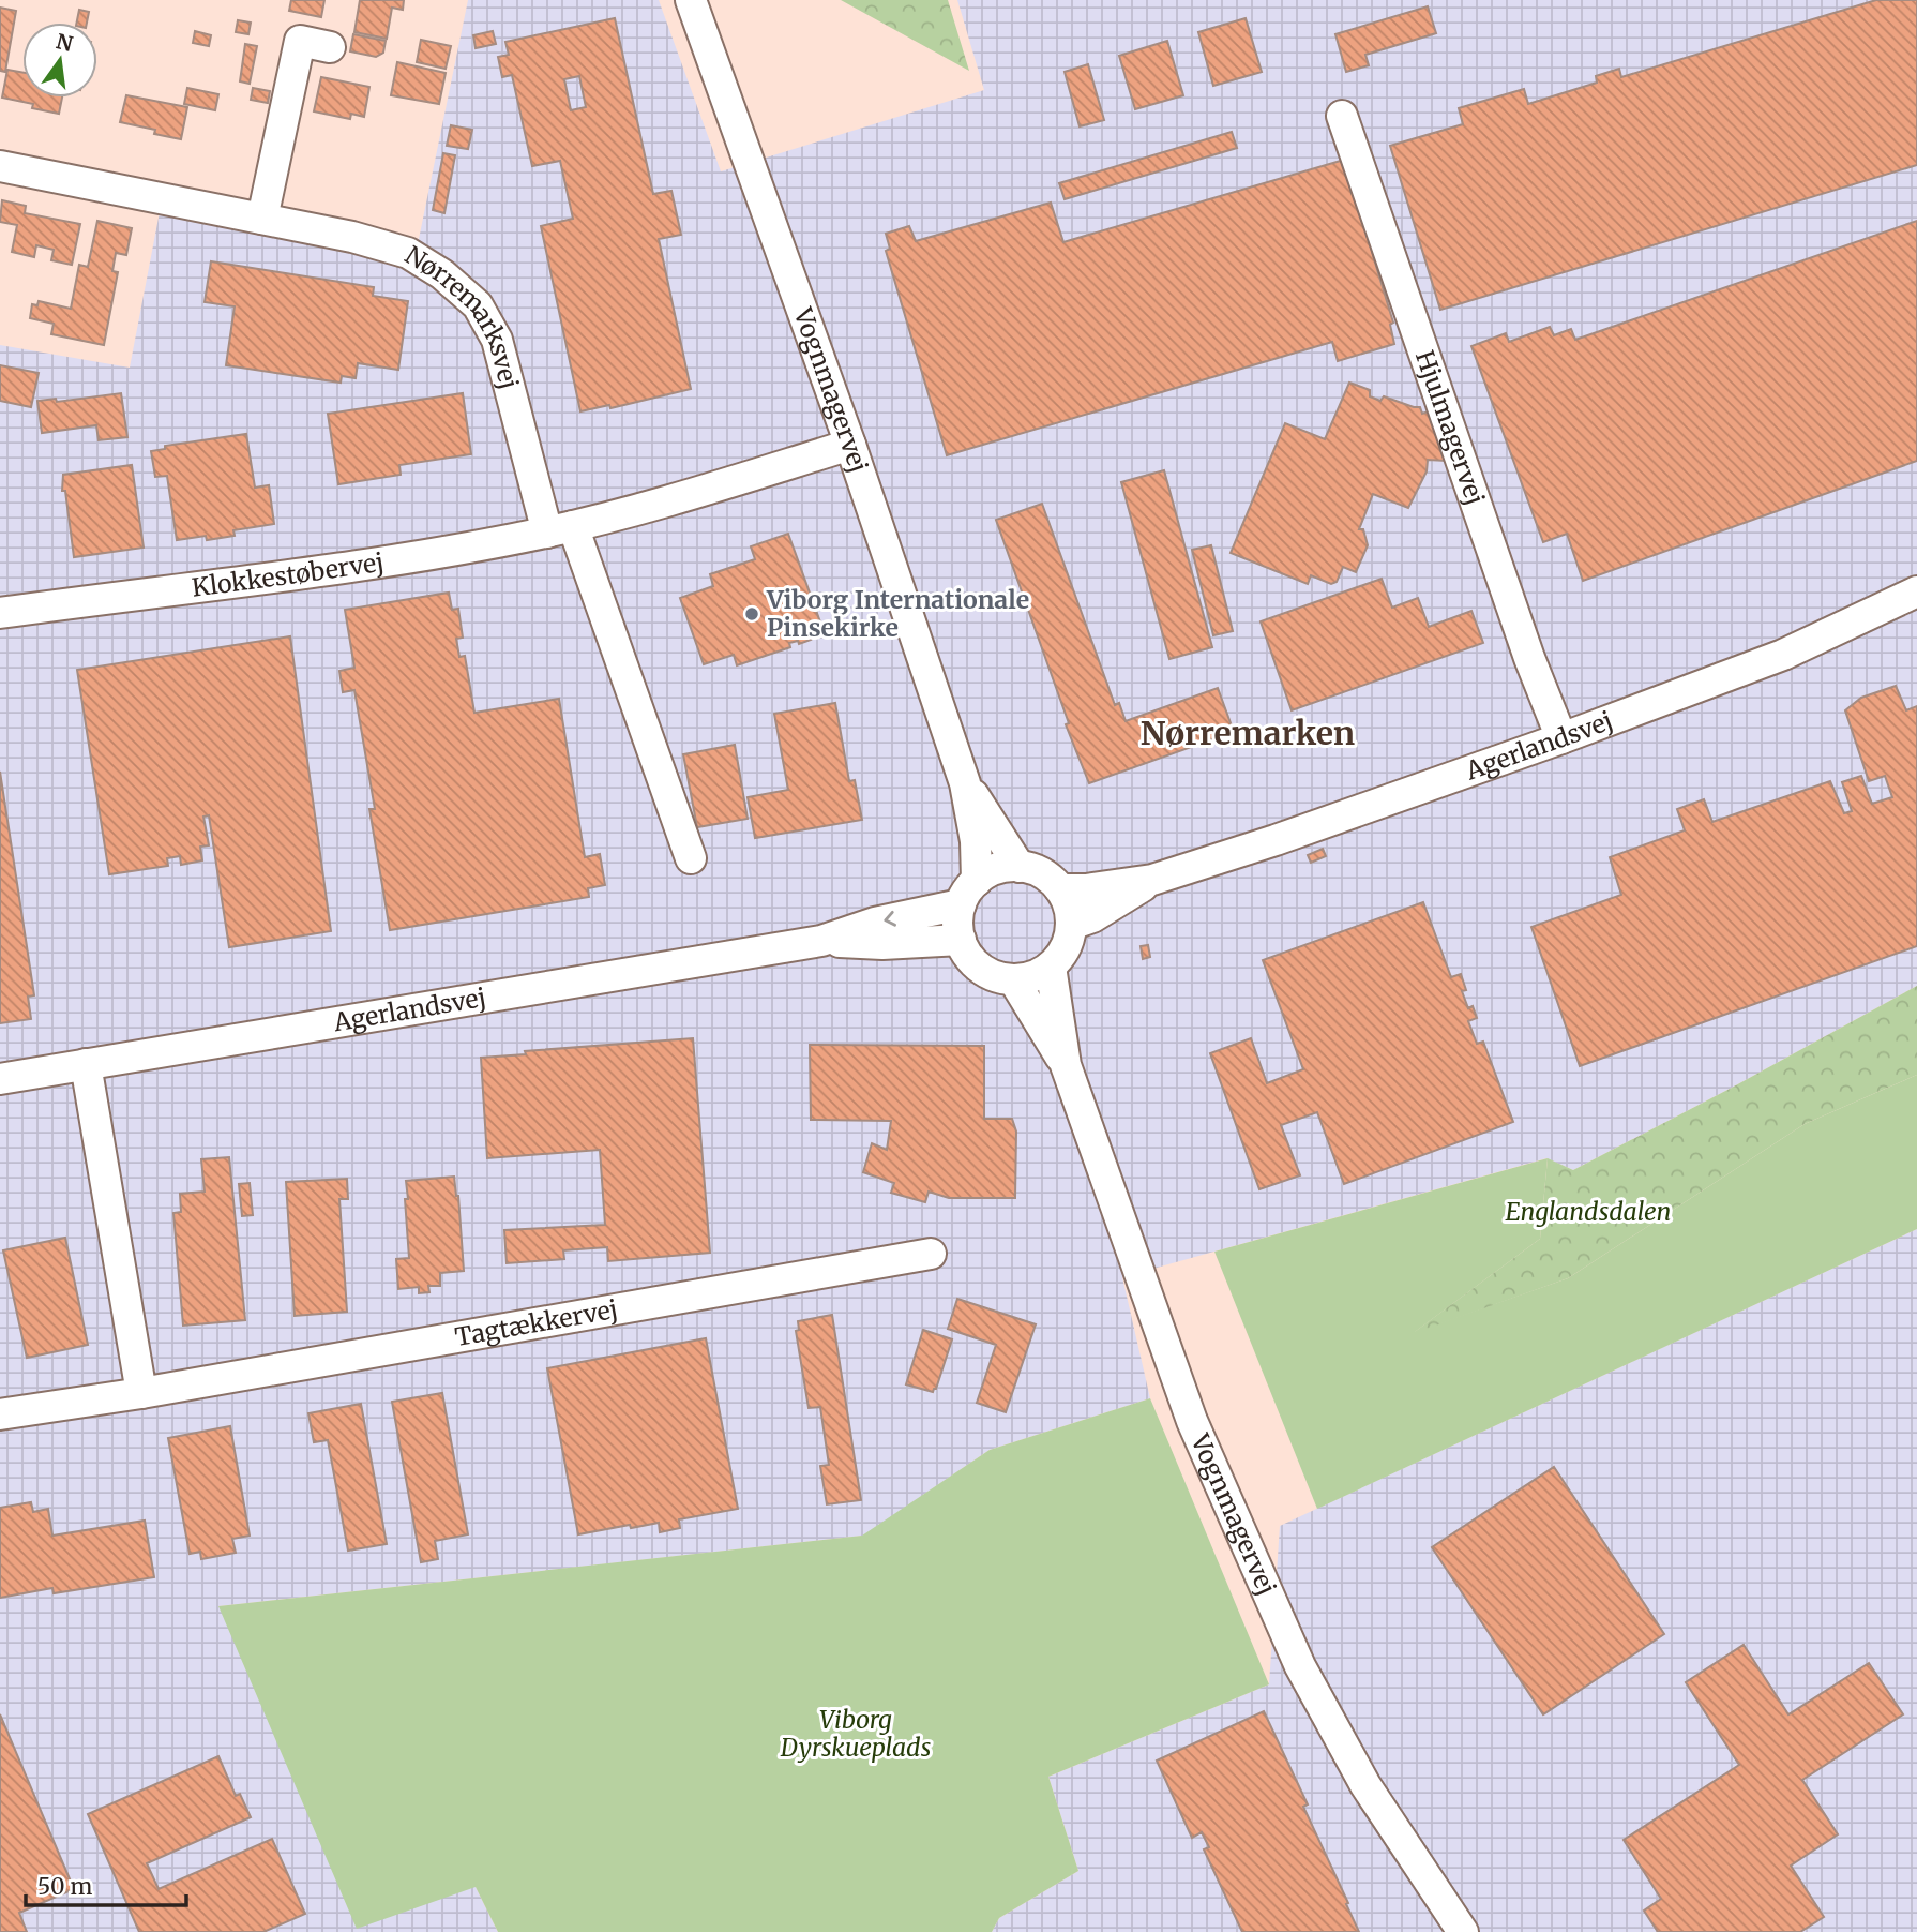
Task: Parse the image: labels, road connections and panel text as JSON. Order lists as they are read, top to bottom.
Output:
{
  "streets": {
    "street": [
      "Nørremarksvej",
      "Vognmagervej",
      "Hjulmagervej",
      "Klokkestøbervej",
      "Agerlandsvej",
      "Tagtækkervej"
    ]
  },
  "crossings": [
    ["Nørremarksvej", "Klokkestøbervej"],
    ["Vognmagervej", "Klokkestøbervej"],
    ["Vognmagervej", "Agerlandsvej"],
    ["Hjulmagervej", "Agerlandsvej"]
  ],
  "districts": ["Nørremarken"],
  "parks": ["Englandsdalen", "Viborg Dyrskueplads"],
  "places": ["Viborg Internationale Pinsekirke"],
  "scale_bar": "50 m",
  "north": "top"
}
